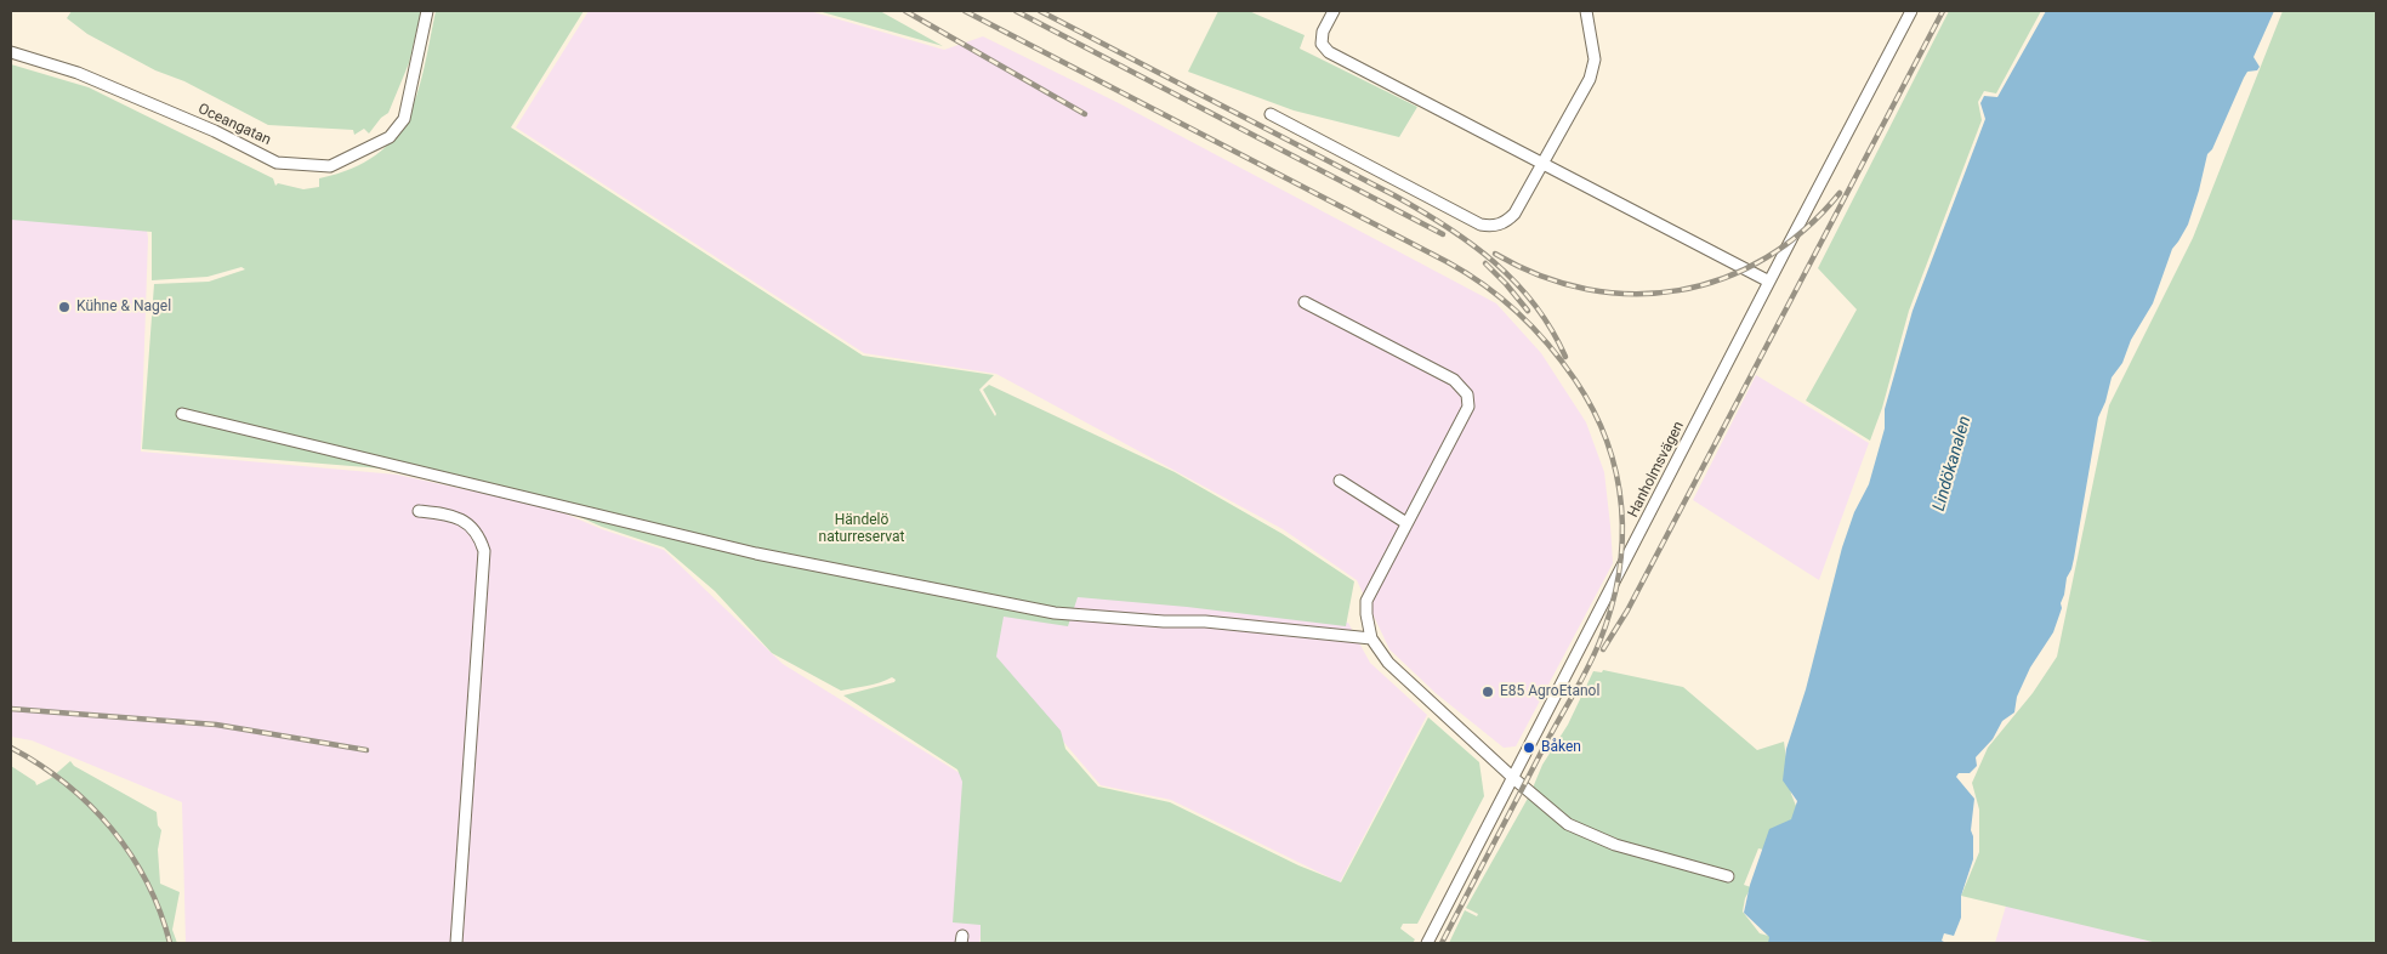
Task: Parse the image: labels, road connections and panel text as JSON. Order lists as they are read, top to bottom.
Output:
{
  "streets": {
    "street": ["Oceangatan", "Hanholmsvägen"]
  },
  "water": ["Lindökanalen"],
  "parks": ["Händelö naturreservat"],
  "places": ["Kühne & Nagel", "E85 AgroEtanol", "Båken"]
}
